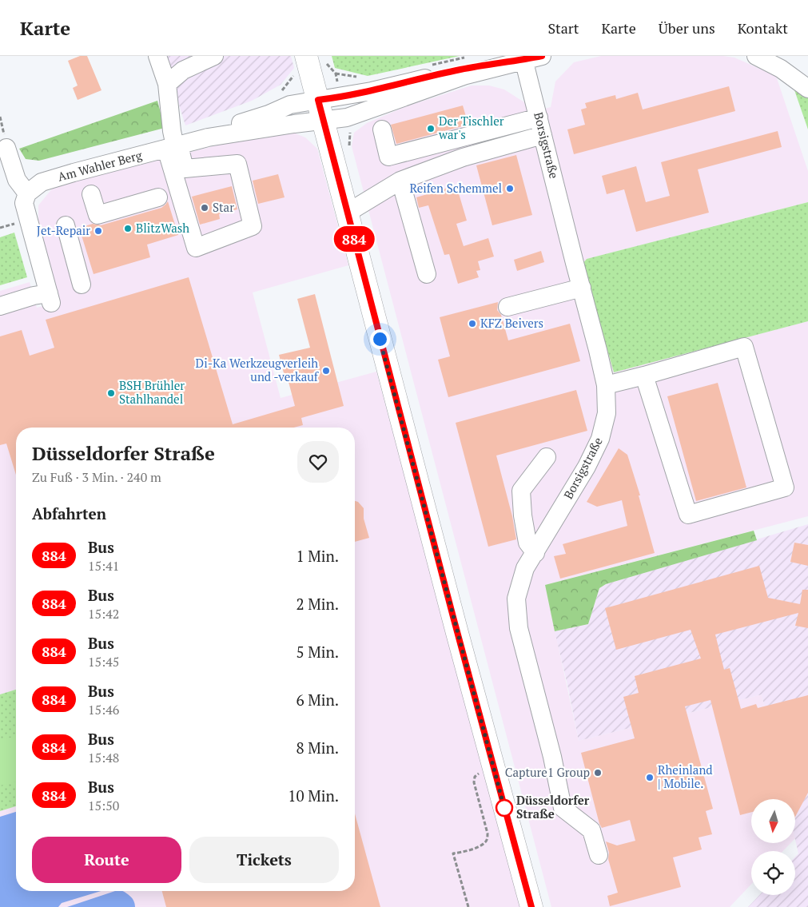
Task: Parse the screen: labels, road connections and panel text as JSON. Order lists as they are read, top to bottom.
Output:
{
  "streets": {
    "street": ["Borsigstraße", "Am Wahler Berg"]
  },
  "crossings": [
    ["Borsigstraße", "Am Wahler Berg"]
  ],
  "places": [
    "Der Tischler war's",
    "Reifen Schemmel",
    "Star",
    "BlitzWash",
    "Jet-Repair",
    "KFZ Beivers",
    "Di-Ka Werkzeugverleih und -verkauf",
    "BSH Brühler Stahlhandel",
    "Capture1 Group",
    "Rheinland | Mobile.",
    "Düsseldorfer Straße"
  ],
  "lines": ["bus line 884"],
  "north": "bottom",
  "page": {
    "header": "Karte",
    "nav": [
      "Start",
      "Karte",
      "Über uns",
      "Kontakt"
    ],
    "on_map": "884",
    "heading": [
      ["Düsseldorfer Straße", "Zu Fuß · 3 Min. · 240 m"],
      "Abfahrten"
    ],
    "list": [
      {
        "mark": "884",
        "name": "Bus",
        "note": "15:41",
        "value": "1 Min."
      },
      {
        "mark": "884",
        "name": "Bus",
        "note": "15:42",
        "value": "2 Min."
      },
      {
        "mark": "884",
        "name": "Bus",
        "note": "15:45",
        "value": "5 Min."
      },
      {
        "mark": "884",
        "name": "Bus",
        "note": "15:46",
        "value": "6 Min."
      },
      {
        "mark": "884",
        "name": "Bus",
        "note": "15:48",
        "value": "8 Min."
      },
      {
        "mark": "884",
        "name": "Bus",
        "note": "15:50",
        "value": "10 Min."
      }
    ],
    "buttons": ["Route", "Tickets"]
  }
}
